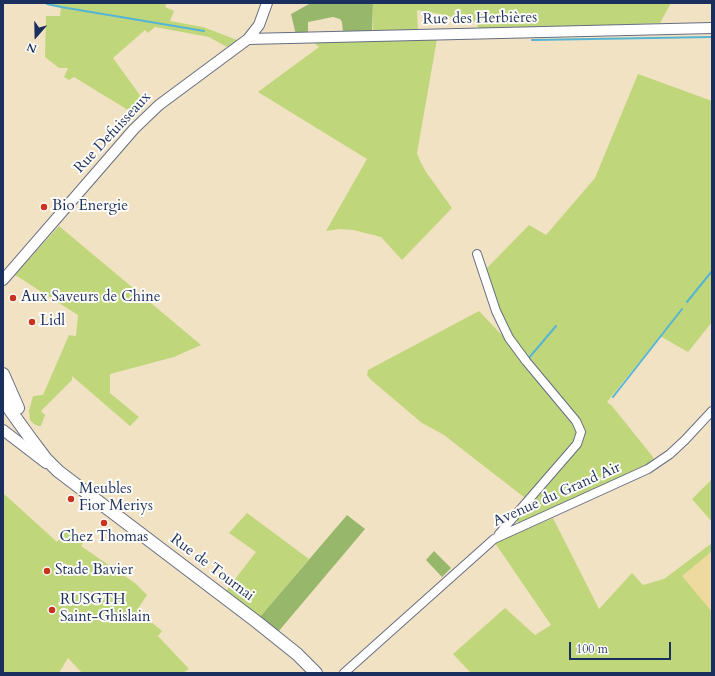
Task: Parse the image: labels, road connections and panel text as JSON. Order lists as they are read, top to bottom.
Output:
{
  "streets": {
    "main road": ["Rue de Tournai"],
    "street": ["Rue des Herbières", "Rue Defuisseaux", "Avenue du Grand Air"]
  },
  "crossings": [
    ["Rue des Herbières", "Rue Defuisseaux"]
  ],
  "places": [
    "Bio Energie",
    "Aux Saveurs de Chine",
    "Lidl",
    "Meubles Fior Meriys",
    "Chez Thomas",
    "Stade Bavier",
    "RUSGTH Saint-Ghislain"
  ],
  "scale_bar": "100 m",
  "north": "bottom"
}
